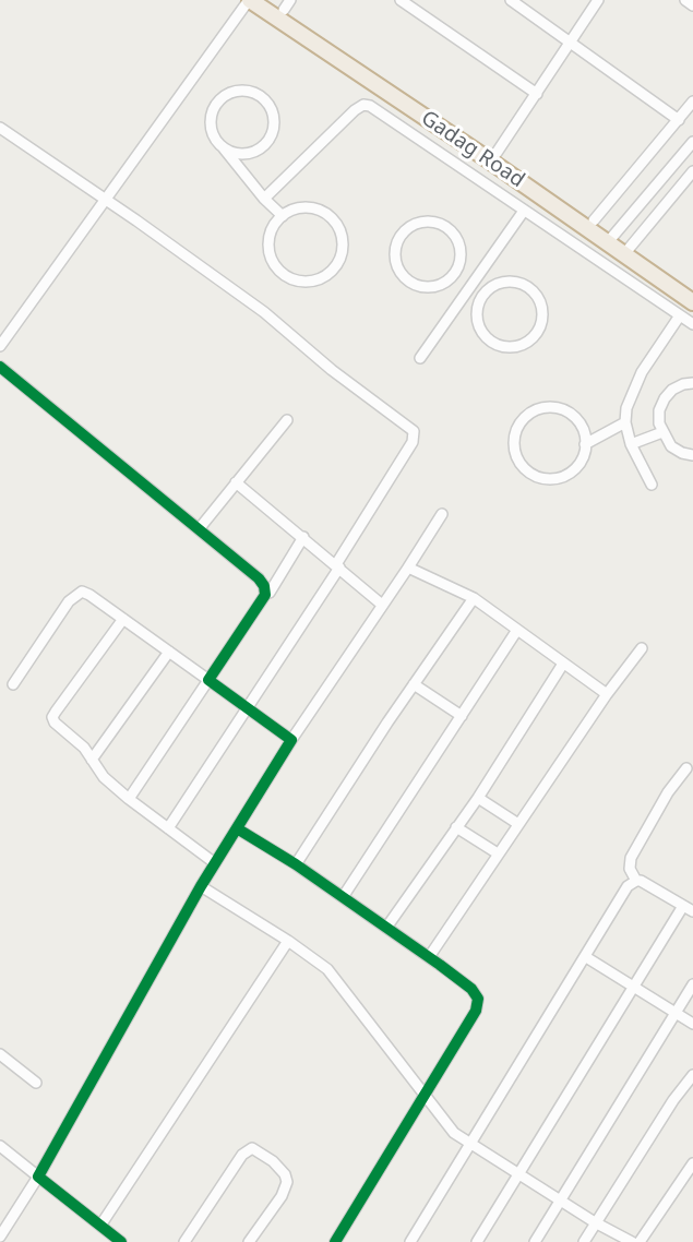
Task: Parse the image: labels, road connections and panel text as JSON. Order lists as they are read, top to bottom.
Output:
{
  "streets": {
    "highway": ["Gadag Road"]
  }
}
